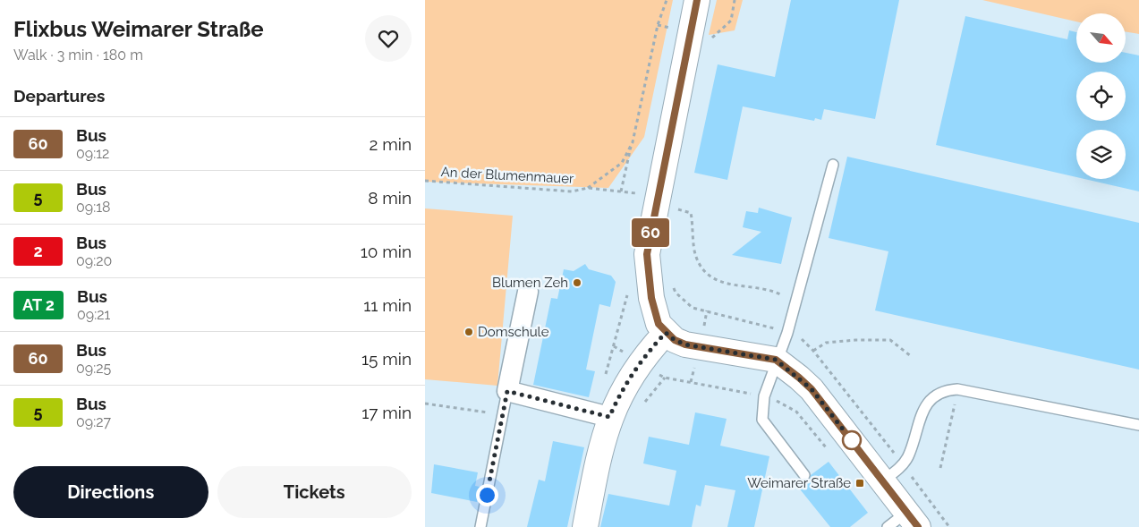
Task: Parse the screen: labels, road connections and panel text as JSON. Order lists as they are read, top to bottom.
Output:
{
  "streets": {
    "path": ["An der Blumenmauer"]
  },
  "places": {
    "other": ["Blumen Zeh", "Domschule"],
    "transit": ["Weimarer Straße"]
  },
  "lines": ["bus line 60"],
  "north": "bottom right",
  "page": {
    "heading": [
      ["Flixbus Weimarer Straße", "Walk · 3 min · 180 m"],
      "Departures"
    ],
    "on_map": "60",
    "list": [
      {
        "mark": "60",
        "name": "Bus",
        "note": "09:12",
        "value": "2 min"
      },
      {
        "mark": "5",
        "name": "Bus",
        "note": "09:18",
        "value": "8 min"
      },
      {
        "mark": "2",
        "name": "Bus",
        "note": "09:20",
        "value": "10 min"
      },
      {
        "mark": "AT 2",
        "name": "Bus",
        "note": "09:21",
        "value": "11 min"
      },
      {
        "mark": "60",
        "name": "Bus",
        "note": "09:25",
        "value": "15 min"
      },
      {
        "mark": "5",
        "name": "Bus",
        "note": "09:27",
        "value": "17 min"
      }
    ],
    "buttons": ["Directions", "Tickets"]
  }
}
